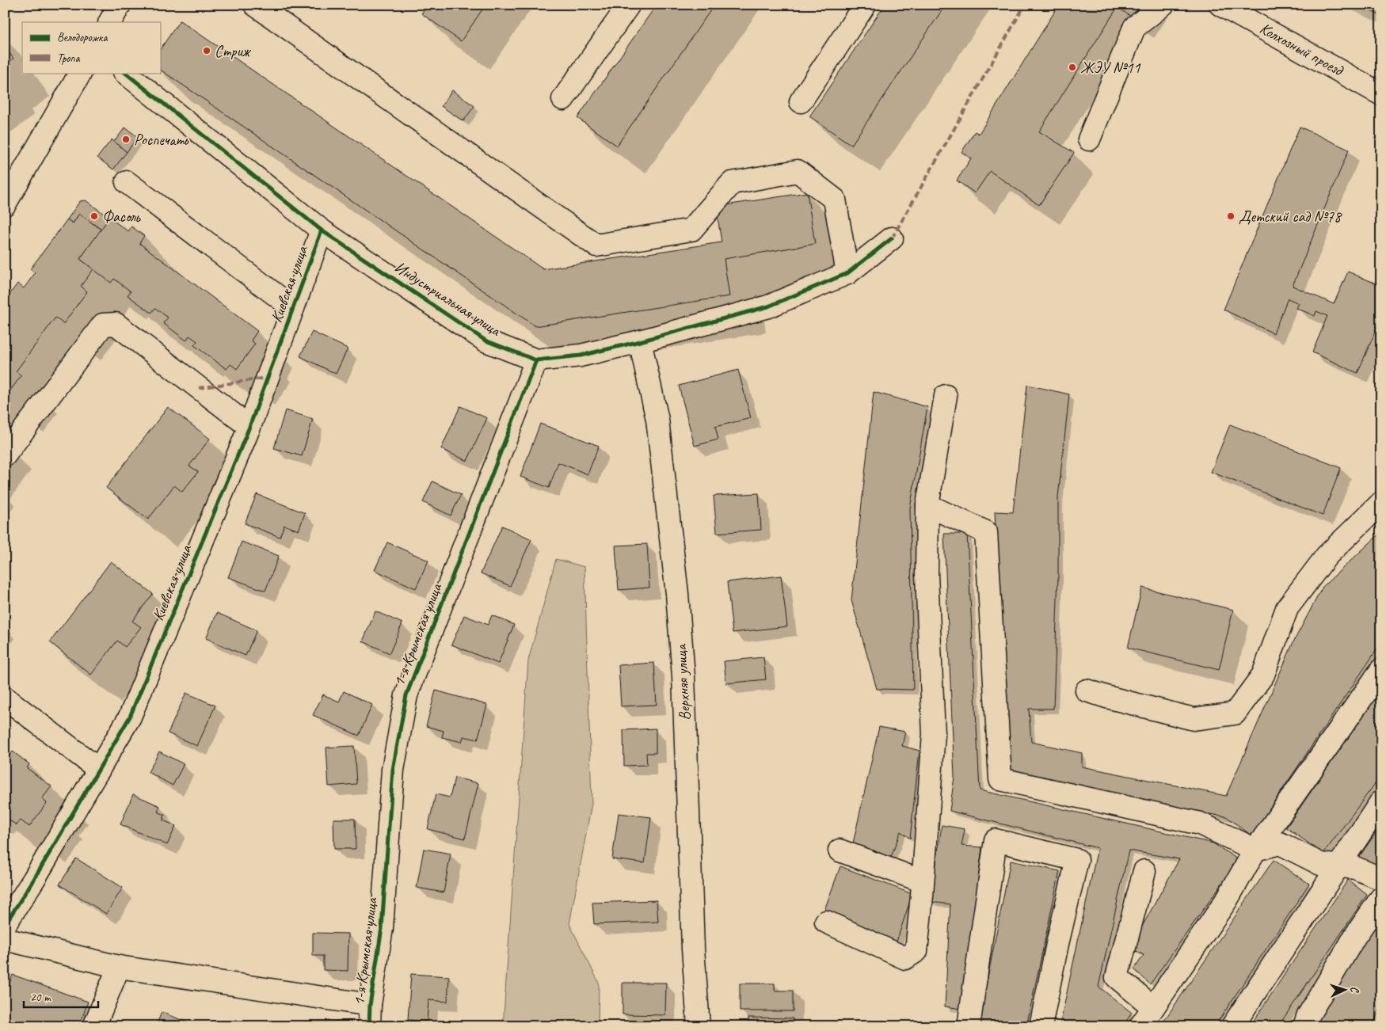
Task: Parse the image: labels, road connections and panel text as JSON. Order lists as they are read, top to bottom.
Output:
{
  "streets": {
    "street": [
      "Колхозный проезд",
      "Киевская улица",
      "Индустриальная улица",
      "1-я Крымская улица",
      "Верхняя улица"
    ]
  },
  "crossings": [
    ["Киевская улица", "Индустриальная улица"],
    ["Индустриальная улица", "1-я Крымская улица"],
    ["Индустриальная улица", "Верхняя улица"]
  ],
  "places": [
    "Стриж",
    "ЖЭУ №11",
    "Роспечать",
    "Фасоль",
    "Детский сад №78"
  ],
  "legend": ["Велодорожка", "Тропа"],
  "scale_bar": "20 m",
  "north": "right"
}
